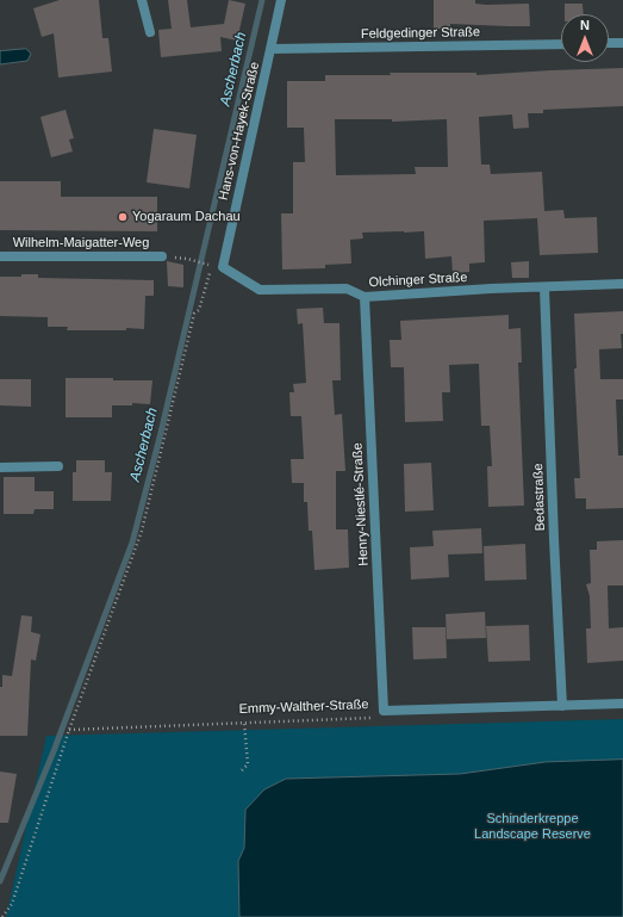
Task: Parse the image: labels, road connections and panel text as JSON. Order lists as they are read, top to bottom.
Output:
{
  "streets": {
    "street": [
      "Feldgedinger Straße",
      "Hans-von-Hayek-Straße",
      "Wilhelm-Maigatter-Weg",
      "Olchinger Straße",
      "Bedastraße",
      "Henry-Niestlé-Straße",
      "Emmy-Walther-Straße"
    ]
  },
  "crossings": [
    ["Feldgedinger Straße", "Hans-von-Hayek-Straße"],
    ["Hans-von-Hayek-Straße", "Olchinger Straße"],
    ["Olchinger Straße", "Bedastraße"],
    ["Olchinger Straße", "Henry-Niestlé-Straße"],
    ["Bedastraße", "Emmy-Walther-Straße"],
    ["Henry-Niestlé-Straße", "Emmy-Walther-Straße"]
  ],
  "water": ["Ascherbach"],
  "parks": ["Schinderkreppe Landscape Reserve"],
  "places": ["Yogaraum Dachau"],
  "north": "top"
}
